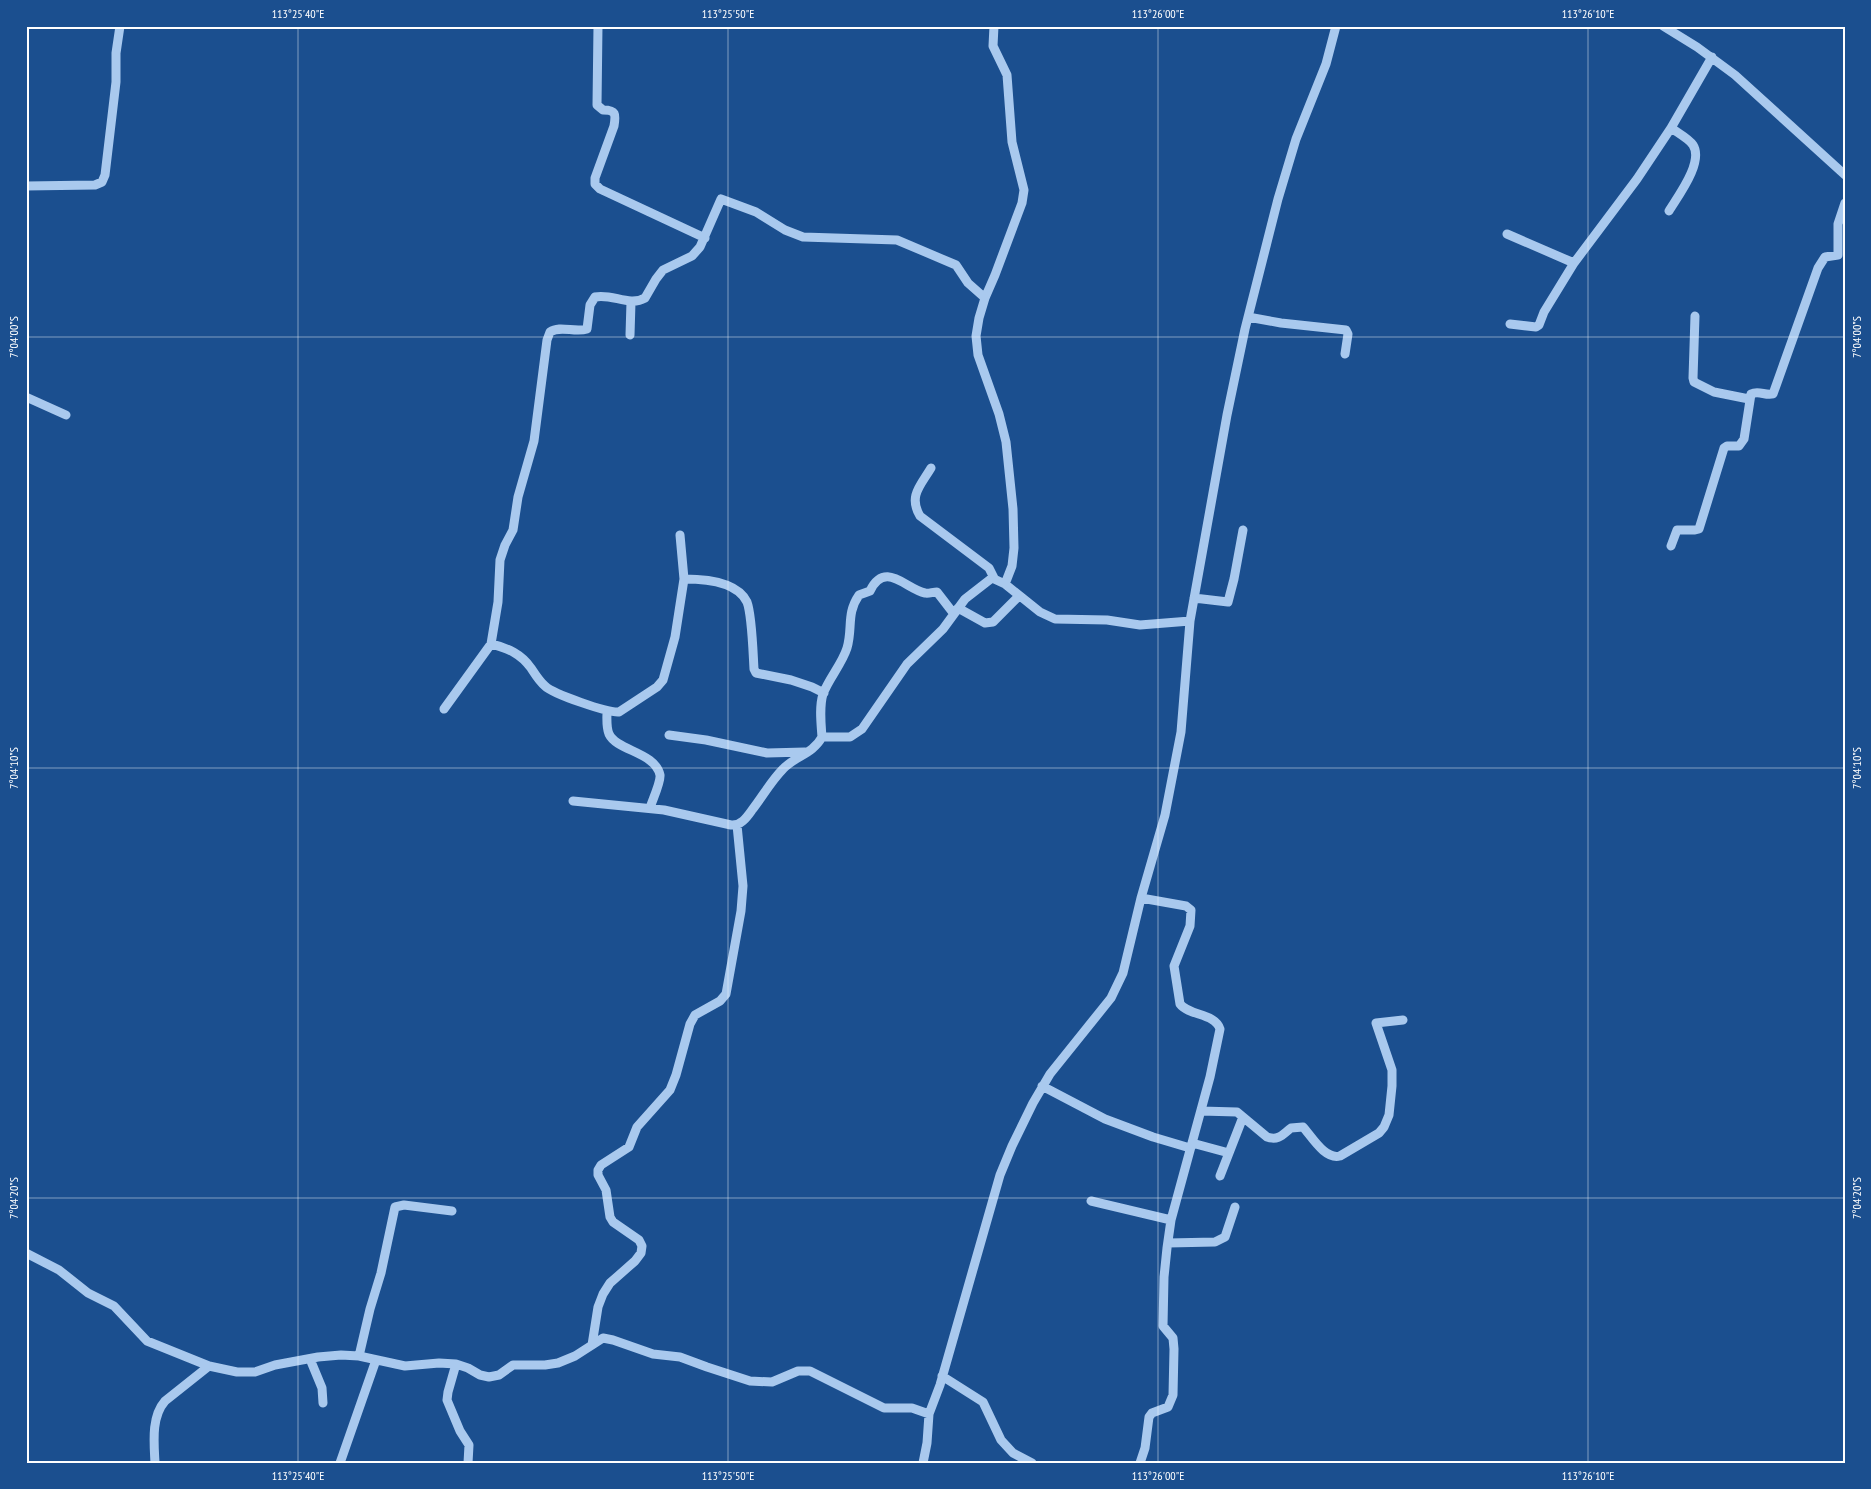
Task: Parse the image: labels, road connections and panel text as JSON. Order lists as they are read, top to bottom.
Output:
{
  "coordinates": [
    "113°25'40\"E",
    "113°25'50\"E",
    "113°26'00\"E",
    "113°26'10\"E",
    "7°04'00\"S",
    "7°04'10\"S",
    "7°04'20\"S"
  ]
}
